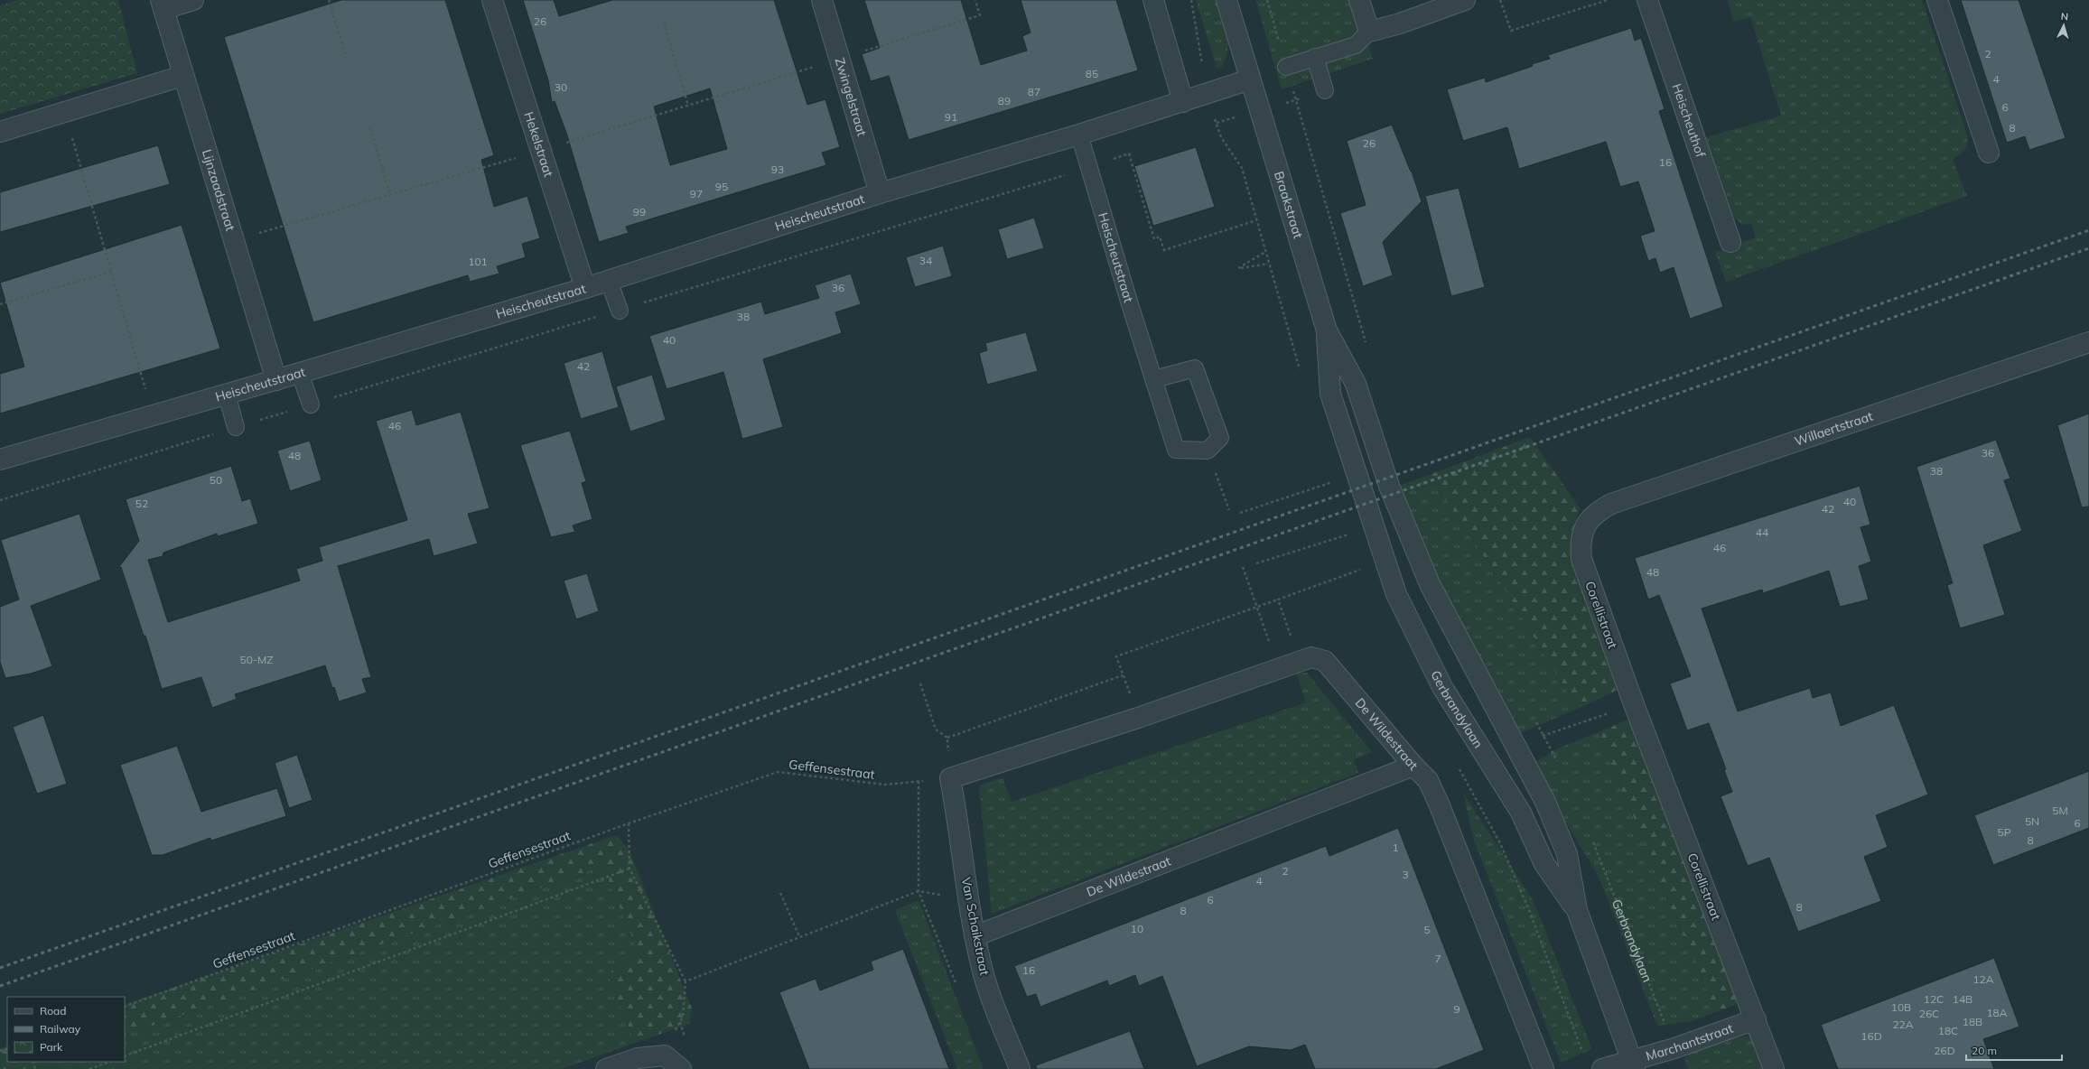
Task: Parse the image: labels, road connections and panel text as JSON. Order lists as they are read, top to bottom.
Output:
{
  "streets": {
    "street": [
      "Zwingelstraat",
      "Heischeuthof",
      "Hekelstraat",
      "Lijnzaadstraat",
      "Braakstraat",
      "Heischeutstraat",
      "Willaertstraat",
      "Corellistraat",
      "Gerbrandylaan",
      "De Wildestraat",
      "Van Schaikstraat",
      "Marchantstraat"
    ],
    "path": ["Geffensestraat"]
  },
  "crossings": [
    ["Zwingelstraat", "Heischeutstraat"],
    ["Hekelstraat", "Heischeutstraat"],
    ["Lijnzaadstraat", "Heischeutstraat"],
    ["Braakstraat", "Gerbrandylaan"],
    ["Willaertstraat", "Corellistraat"],
    ["Corellistraat", "Marchantstraat"],
    ["Gerbrandylaan", "Marchantstraat"],
    ["De Wildestraat", "Geffensestraat"],
    ["De Wildestraat", "Van Schaikstraat"],
    ["Geffensestraat", "Van Schaikstraat"]
  ],
  "house_numbers": [
    "26",
    "2",
    "85",
    "4",
    "30",
    "87",
    "89",
    "6",
    "91",
    "8",
    "26",
    "16",
    "93",
    "95",
    "97",
    "99",
    "34",
    "101",
    "36",
    "38",
    "40",
    "42",
    "46",
    "36",
    "48",
    "38",
    "50",
    "40",
    "52",
    "42",
    "44",
    "46",
    "48",
    "50-MZ",
    "5M",
    "5N",
    "6",
    "5P",
    "8",
    "1",
    "2",
    "3",
    "4",
    "6",
    "8",
    "8",
    "10",
    "5",
    "7",
    "16",
    "12A",
    "12C",
    "14B",
    "10B",
    "9",
    "18A",
    "26C",
    "18B",
    "22A",
    "18C",
    "16D",
    "26D"
  ],
  "legend": ["Road", "Railway", "Park"],
  "scale_bar": "20 m",
  "north": "top"
}
